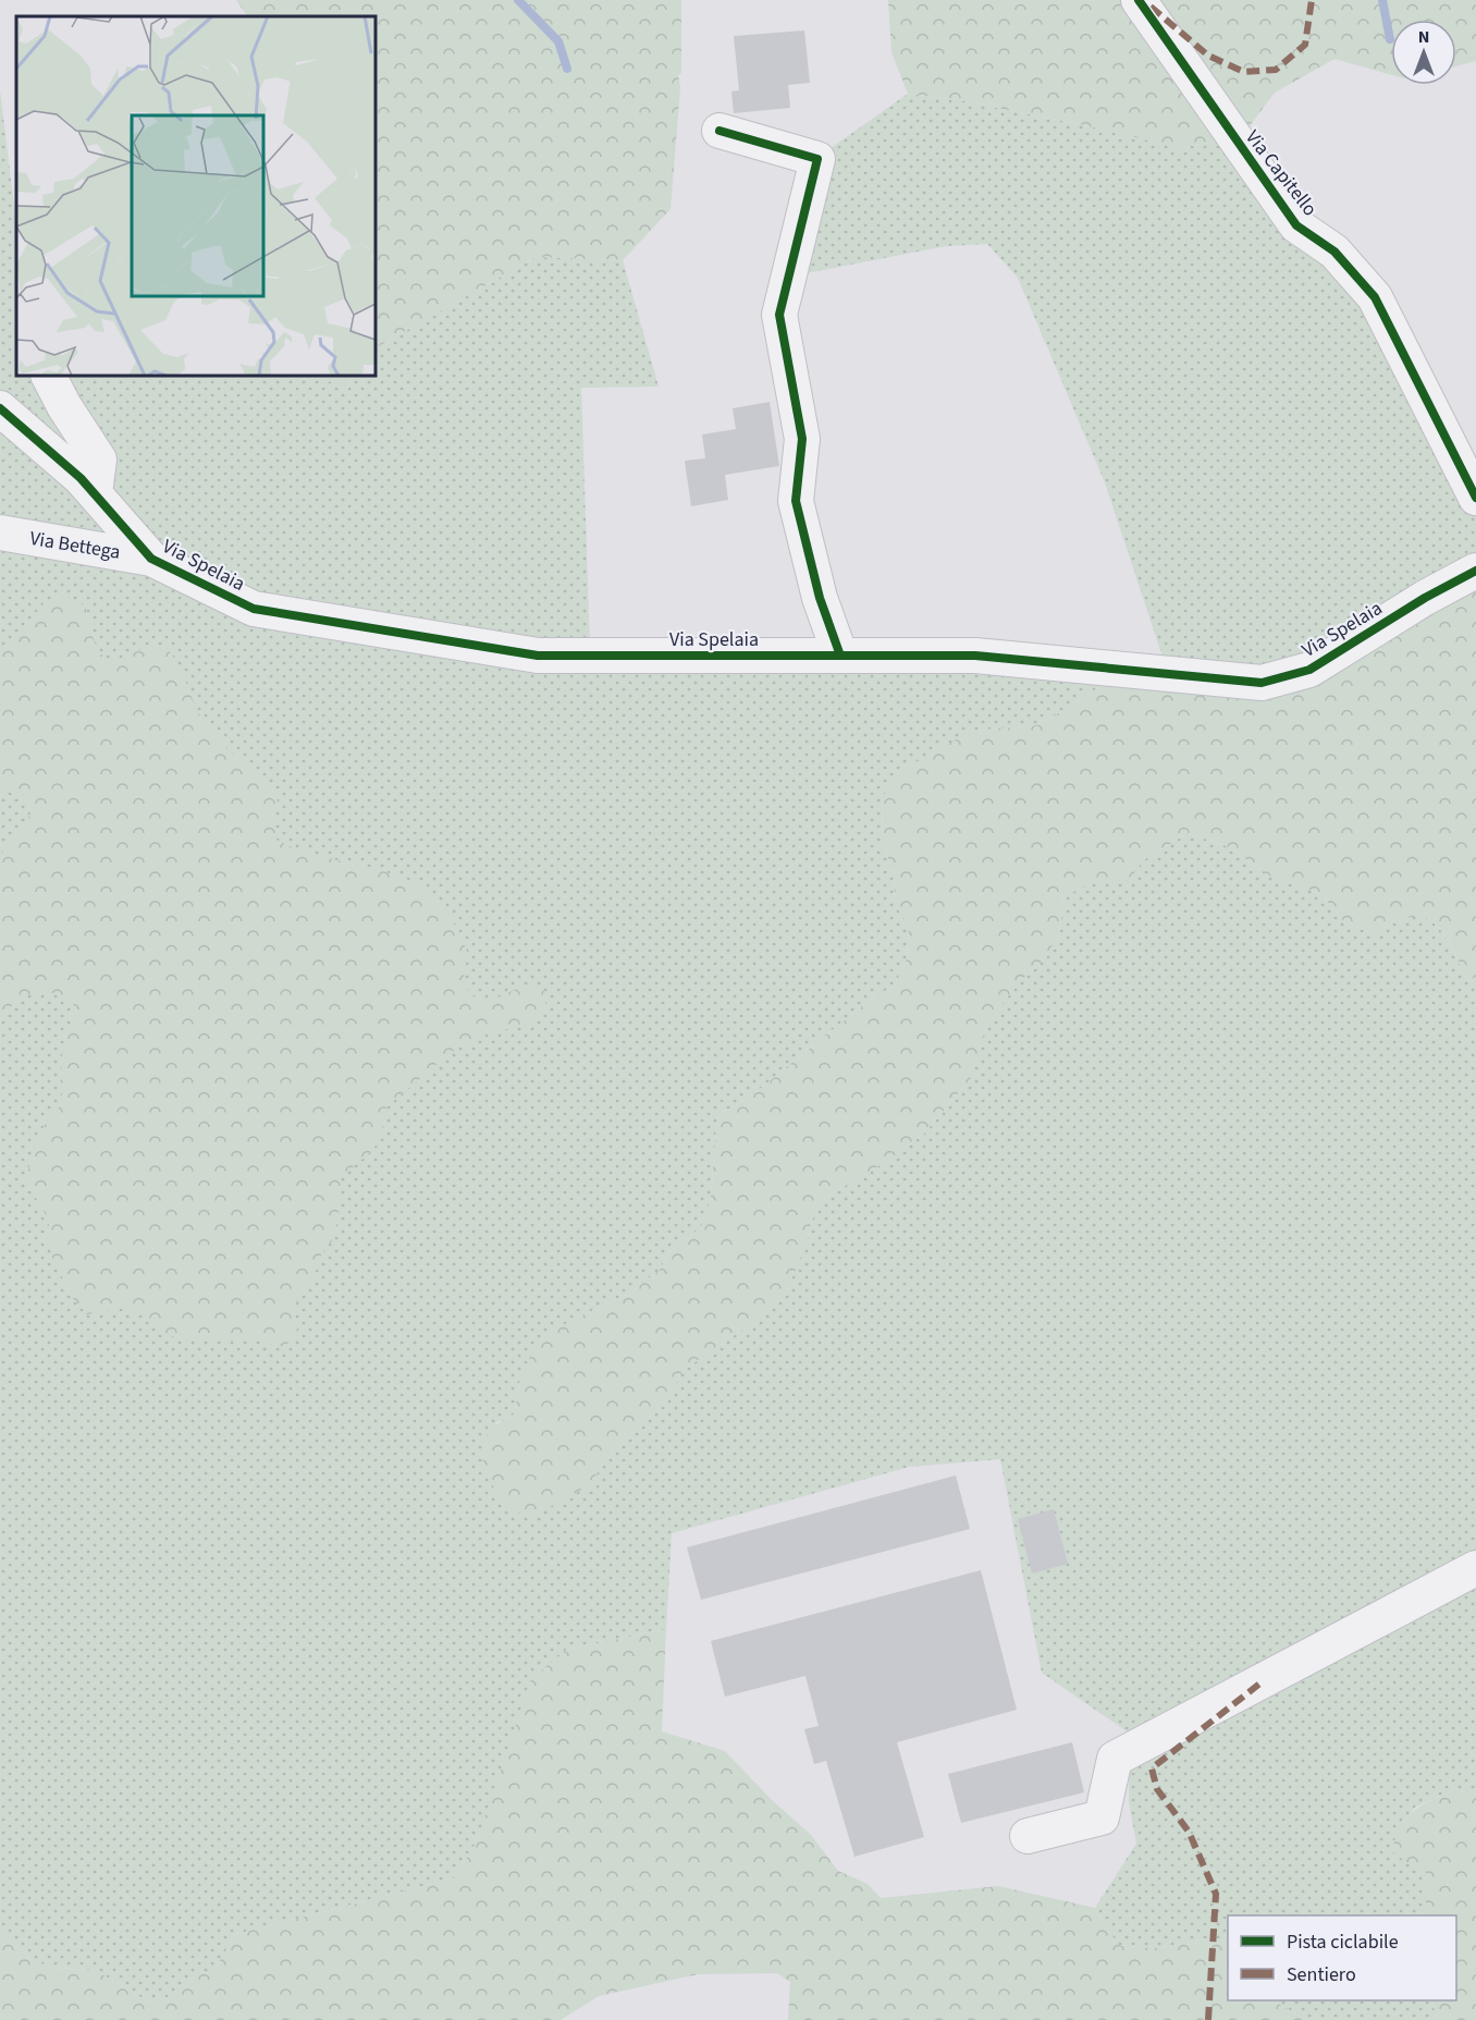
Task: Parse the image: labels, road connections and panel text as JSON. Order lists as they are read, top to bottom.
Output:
{
  "streets": {
    "street": ["Via Capitello", "Via Bettega", "Via Spelaia"]
  },
  "crossings": [
    ["Via Bettega", "Via Spelaia"]
  ],
  "legend": ["Pista ciclabile", "Sentiero"],
  "north": "top"
}
